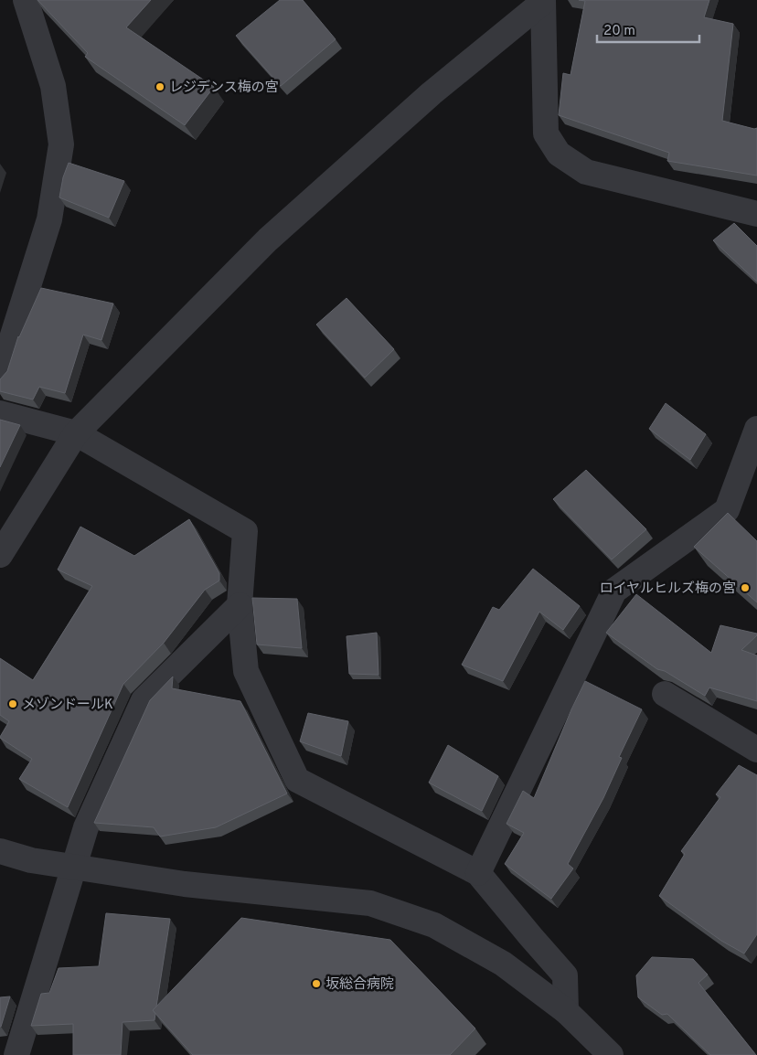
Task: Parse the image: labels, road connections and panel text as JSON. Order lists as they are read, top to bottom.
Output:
{
  "places": [
    "レジデンス梅の宮",
    "ロイヤルヒルズ梅の宮",
    "メゾンドールK",
    "坂総合病院"
  ],
  "scale_bar": "20 m"
}
